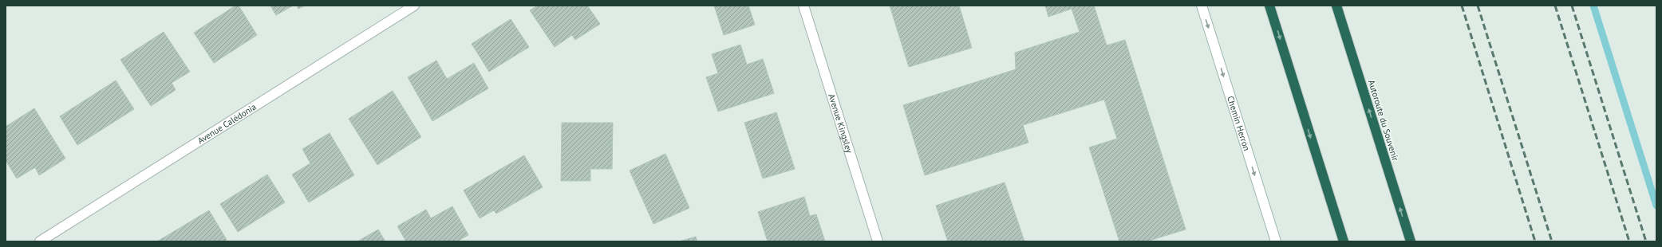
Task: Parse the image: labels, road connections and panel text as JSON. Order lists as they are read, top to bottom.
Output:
{
  "streets": {
    "highway": ["Autoroute du Souvenir"],
    "street": ["Avenue Calédonia", "Avenue Kingsley", "Chemin Herron"]
  },
  "one_way": ["Chemin Herron"]
}
